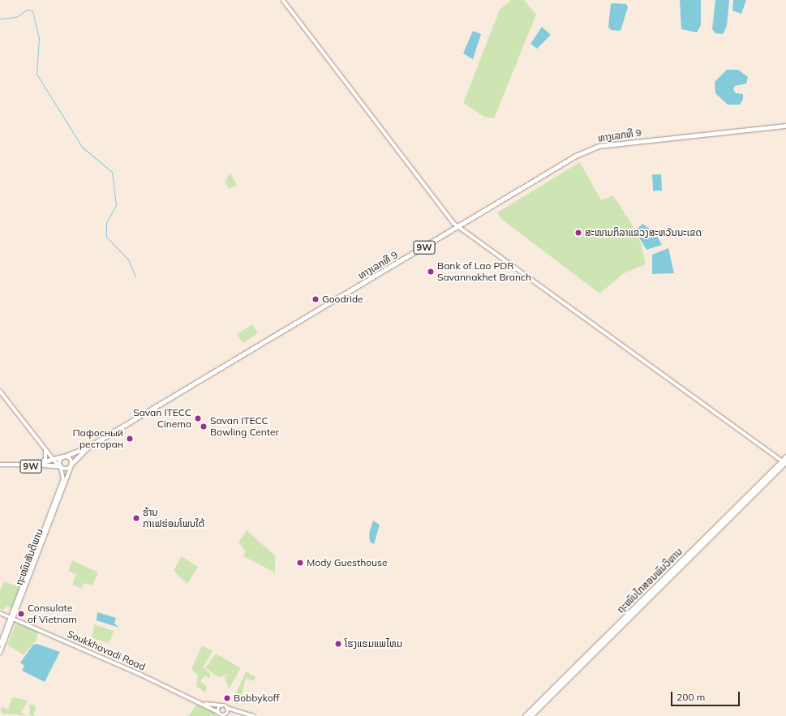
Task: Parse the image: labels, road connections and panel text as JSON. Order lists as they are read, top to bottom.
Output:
{
  "streets": {
    "highway": ["ຖະໜົນໄກສອນພົມວິຫານ"],
    "main road": ["ທາງເລກທີ 9", "9W"],
    "street": ["ຖະໜົນສັນຕິພາບ", "Soukkhavadi Road"]
  },
  "crossings": [
    ["ທາງເລກທີ 9", "ຖະໜົນສັນຕິພາບ"],
    ["ຖະໜົນສັນຕິພາບ", "Soukkhavadi Road"]
  ],
  "places": [
    "ສະໜາມກິລາແຂວງສະຫວັນນະເຂດ",
    "Bank of Lao PDR Savannakhet Branch",
    "Goodride",
    "Savan ITECC Cinema",
    "Savan ITECC Bowling Center",
    "Пафосный ресторан",
    "ຮ້ານ ກາເຟຮ່ອມໂພນໃຕ້",
    "Mody Guesthouse",
    "Consulate of Vietnam",
    "ໂຮງແຮມແພໄຫມ",
    "Bobbykoff"
  ],
  "scale_bar": "200 m"
}
